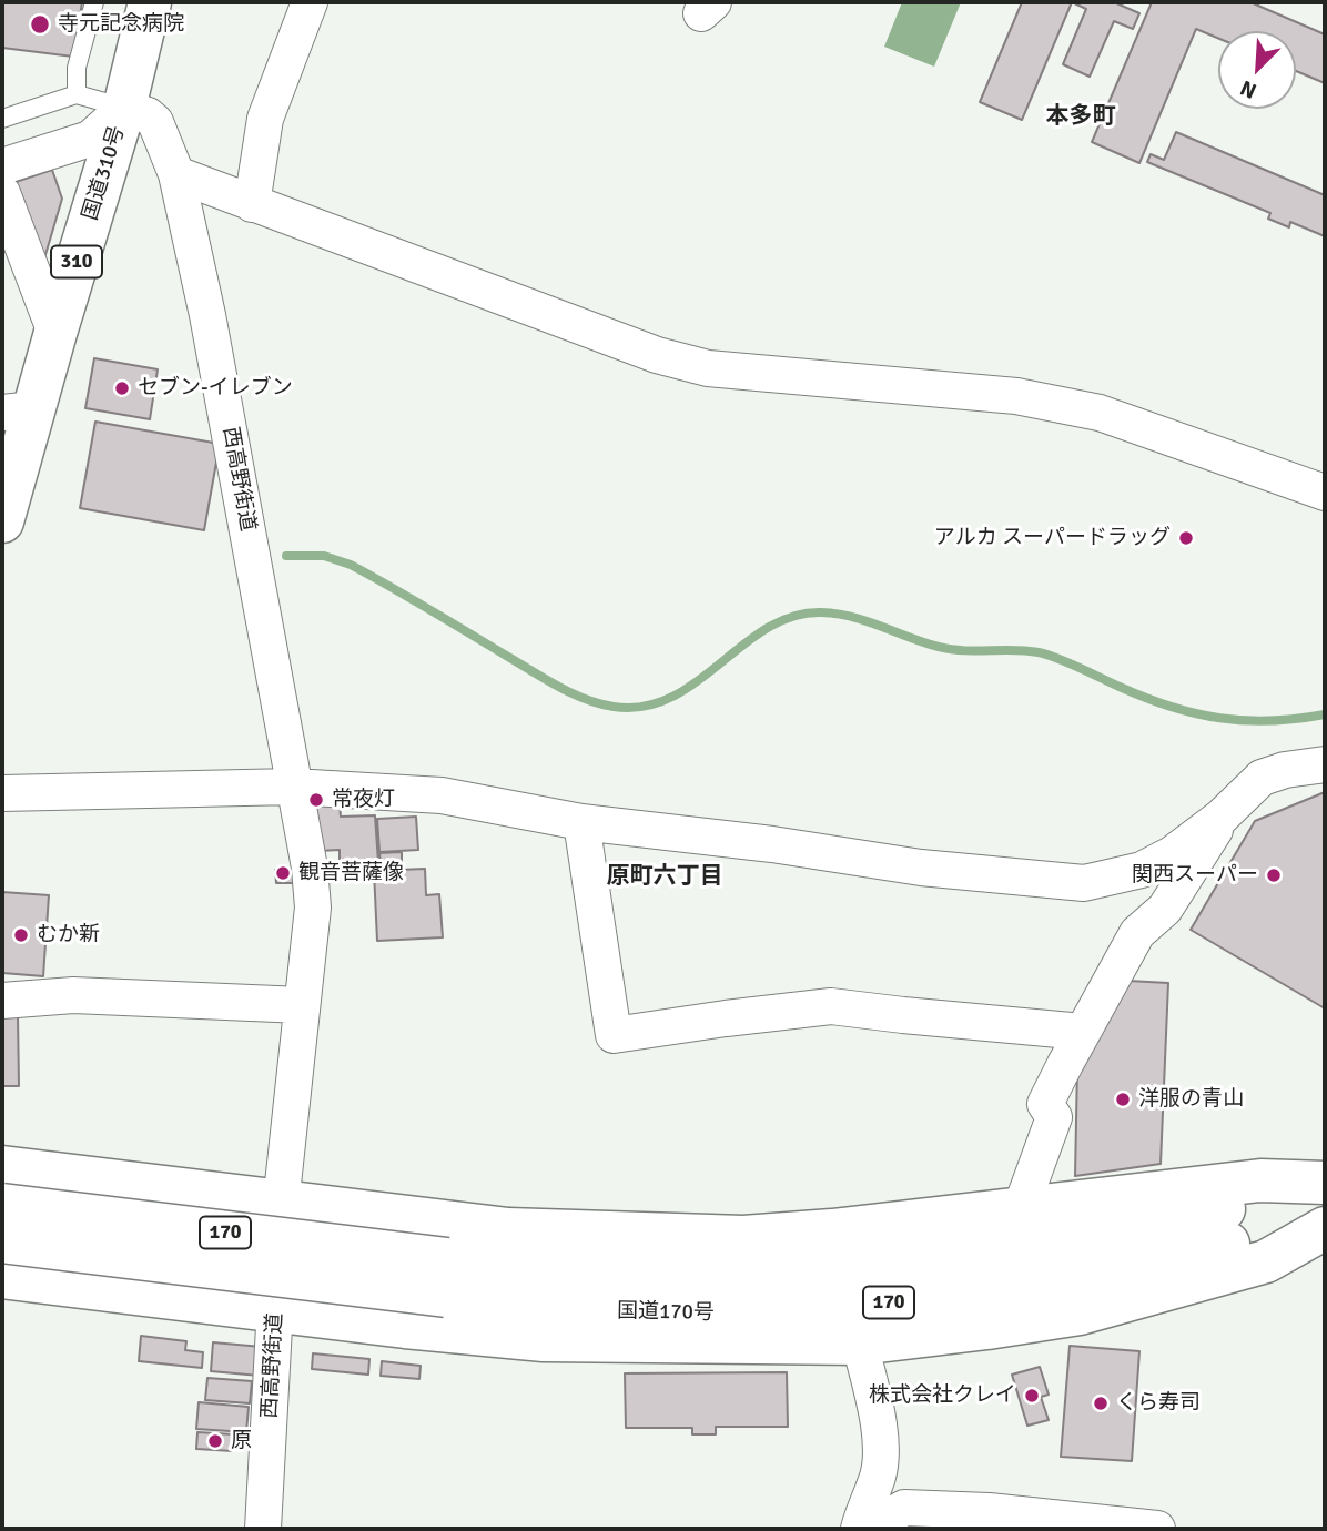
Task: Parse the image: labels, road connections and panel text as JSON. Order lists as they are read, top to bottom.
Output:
{
  "streets": {
    "highway": [
      "国道310号",
      "310",
      "170",
      "国道170号"
    ],
    "street": ["西高野街道"]
  },
  "crossings": [
    ["国道310号", "西高野街道"]
  ],
  "districts": ["本多町", "原町六丁目"],
  "places": [
    "寺元記念病院",
    "セブン-イレブン",
    "アルカ スーパードラッグ",
    "常夜灯",
    "観音菩薩像",
    "関西スーパー",
    "むか新",
    "洋服の青山",
    "株式会社クレイ",
    "くら寿司",
    "原"
  ],
  "north": "bottom left"
}
